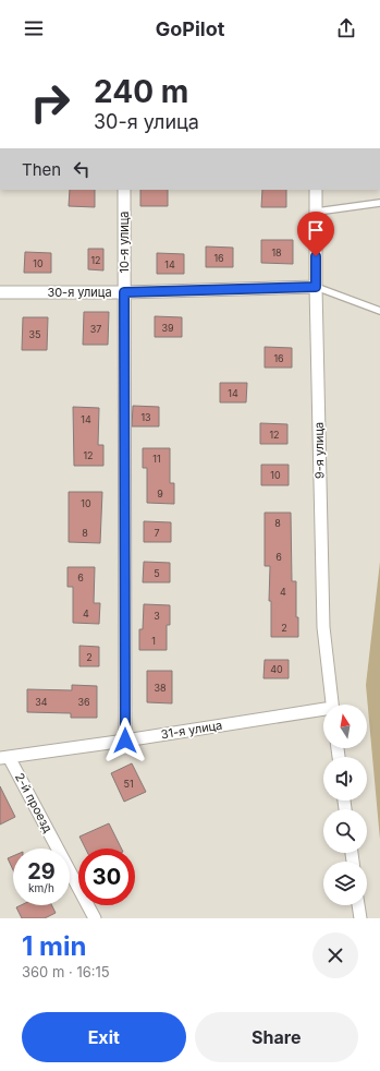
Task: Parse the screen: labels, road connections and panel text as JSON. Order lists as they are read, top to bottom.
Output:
{
  "streets": {
    "street": [
      "10-я улица",
      "30-я улица",
      "9-я улица",
      "31-я улица",
      "2-й проезд"
    ]
  },
  "crossings": [
    ["10-я улица", "30-я улица"],
    ["10-я улица", "31-я улица"],
    ["30-я улица", "9-я улица"],
    ["31-я улица", "2-й проезд"]
  ],
  "house_numbers": [
    "18",
    "16",
    "12",
    "10",
    "14",
    "39",
    "37",
    "35",
    "16",
    "14",
    "13",
    "14",
    "12",
    "12",
    "11",
    "10",
    "9",
    "10",
    "8",
    "8",
    "7",
    "6",
    "5",
    "6",
    "4",
    "4",
    "3",
    "2",
    "1",
    "2",
    "40",
    "38",
    "34",
    "36",
    "51"
  ],
  "north": "top",
  "page": {
    "header": "GoPilot",
    "turn": ["240 m", "30-я улица"],
    "then": "Then",
    "speed": "29 km/h",
    "limit": "30",
    "heading": ["1 min", "360 m · 16:15"],
    "buttons": ["Exit", "Share"]
  }
}
